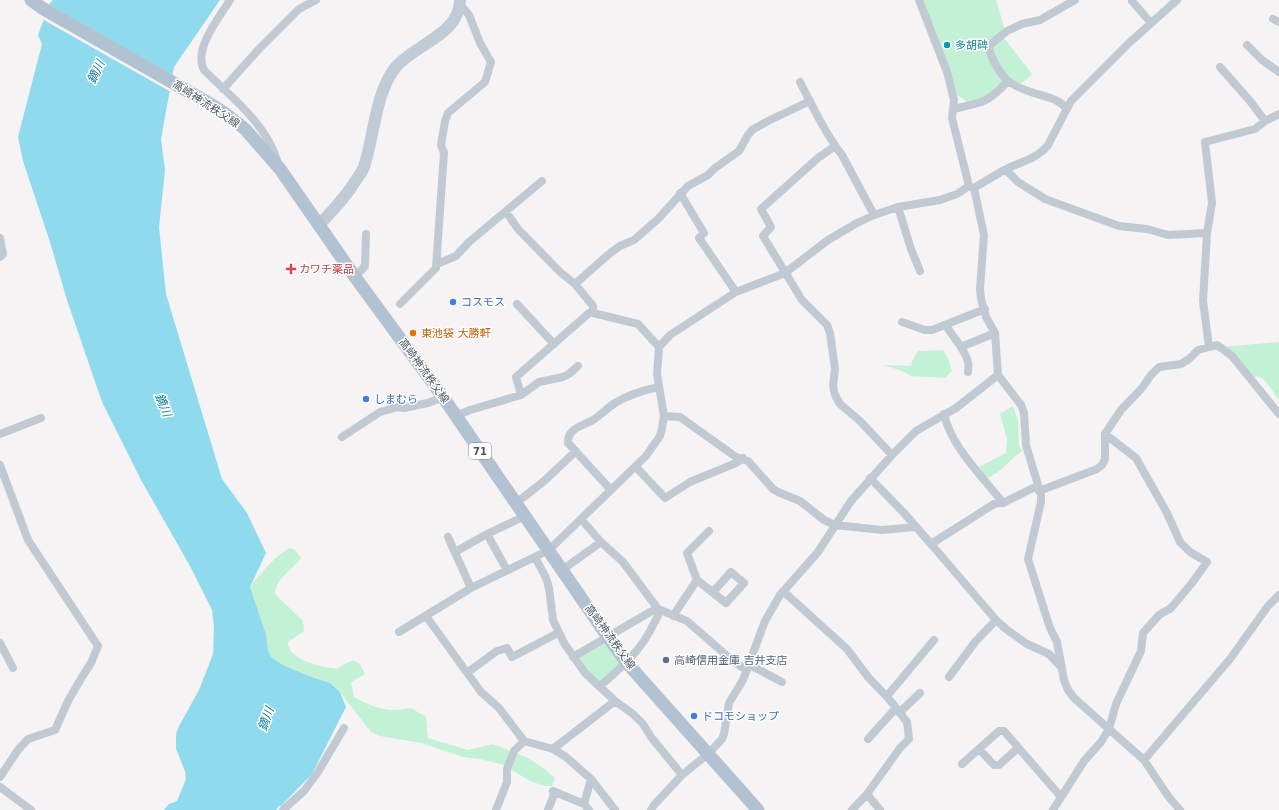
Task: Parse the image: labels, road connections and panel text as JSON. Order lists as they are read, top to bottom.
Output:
{
  "streets": {
    "main road": ["高崎神流秩父線", "71"]
  },
  "water": ["鏑川"],
  "places": {
    "other": [
      "多胡碑",
      "コスモス",
      "東池袋 大勝軒",
      "しまむら",
      "高崎信用金庫 吉井支店",
      "ドコモショップ"
    ],
    "health": ["カワチ薬品"]
  }
}
